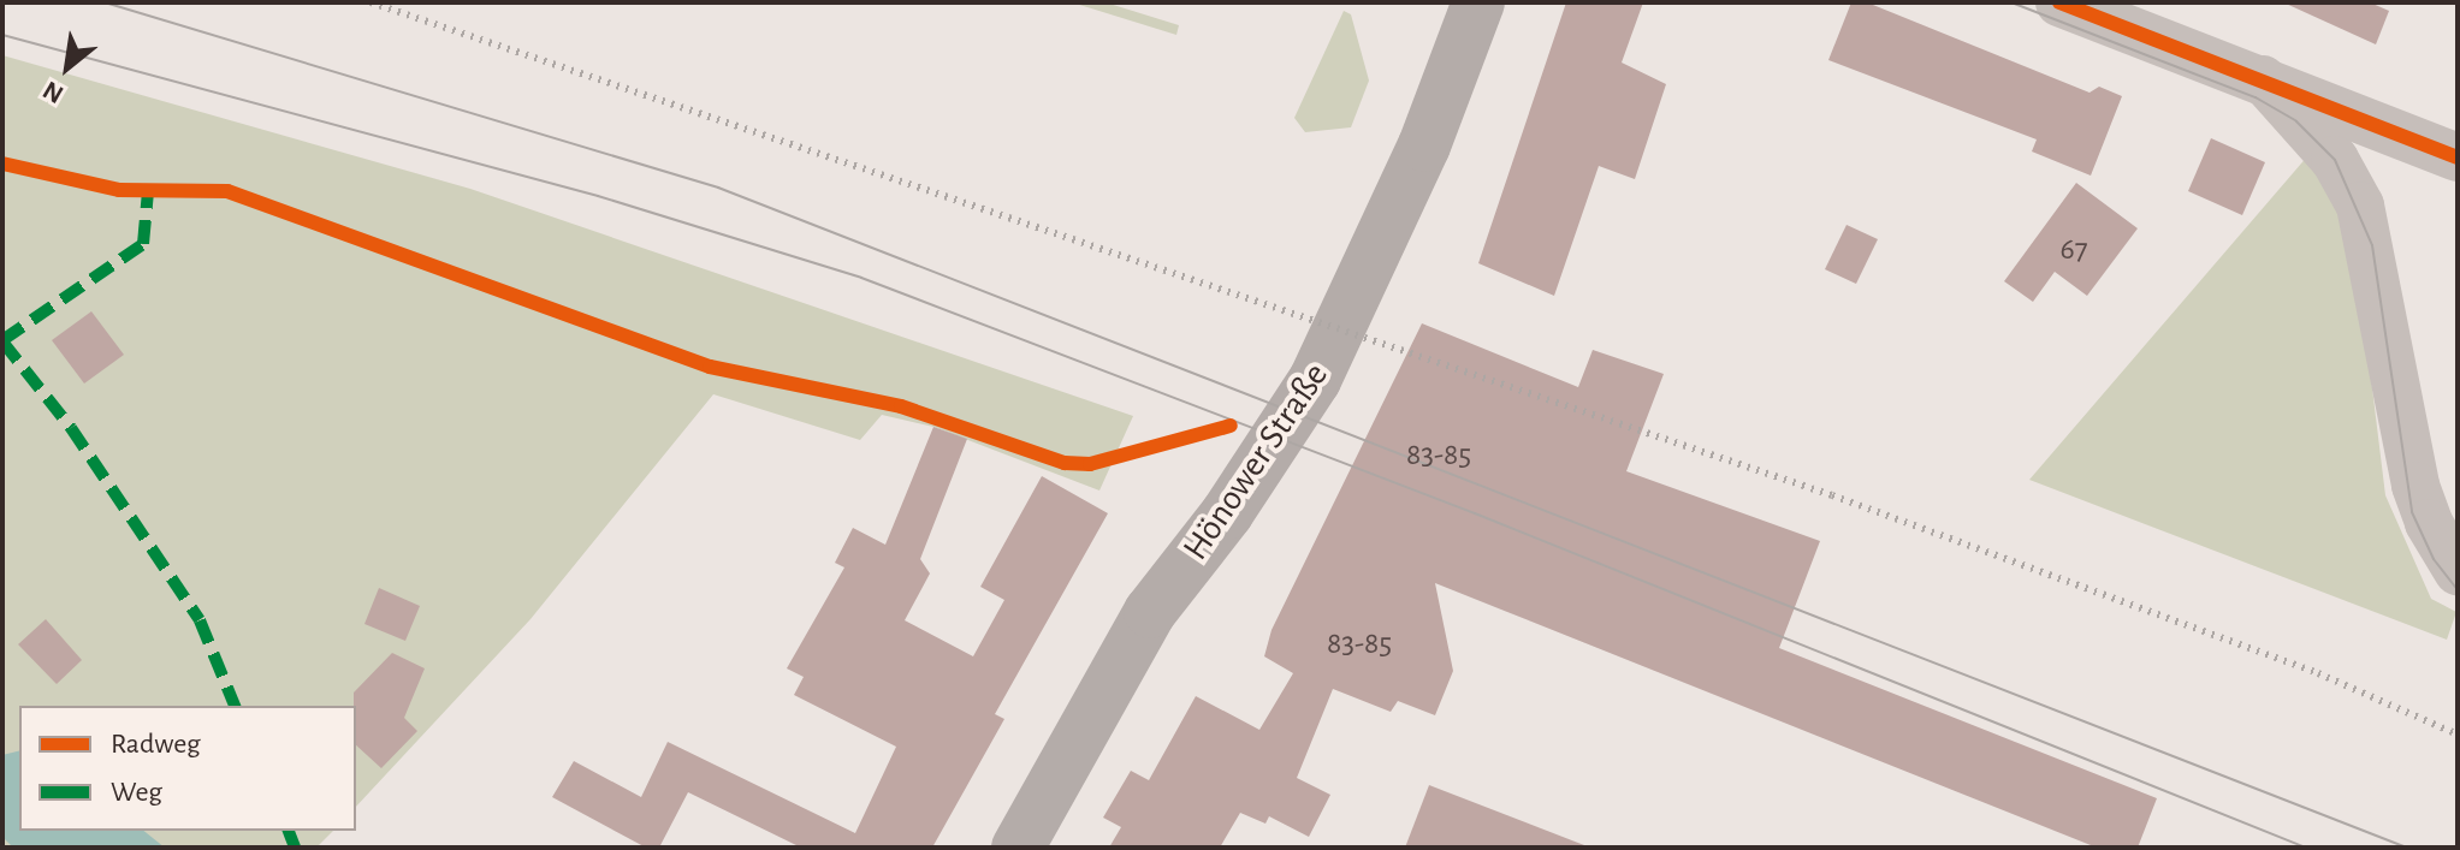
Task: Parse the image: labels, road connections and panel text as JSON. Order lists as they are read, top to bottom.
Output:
{
  "streets": {
    "main road": ["Hönower Straße"]
  },
  "house_numbers": ["67", "83-85", "83-85"],
  "legend": ["Radweg", "Weg"],
  "north": "bottom left"
}
